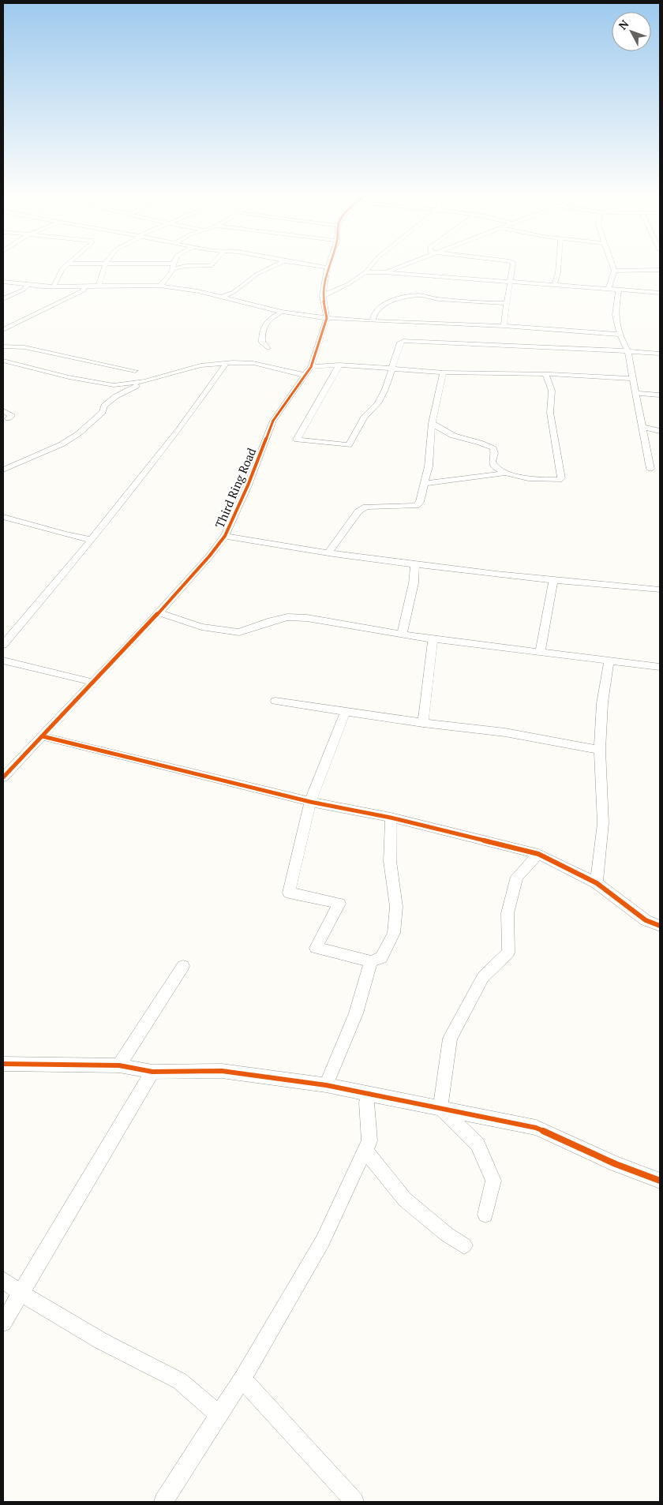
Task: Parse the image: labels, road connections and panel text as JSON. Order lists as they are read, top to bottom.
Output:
{
  "streets": {
    "street": ["Third Ring Road"]
  },
  "north": "top left"
}
